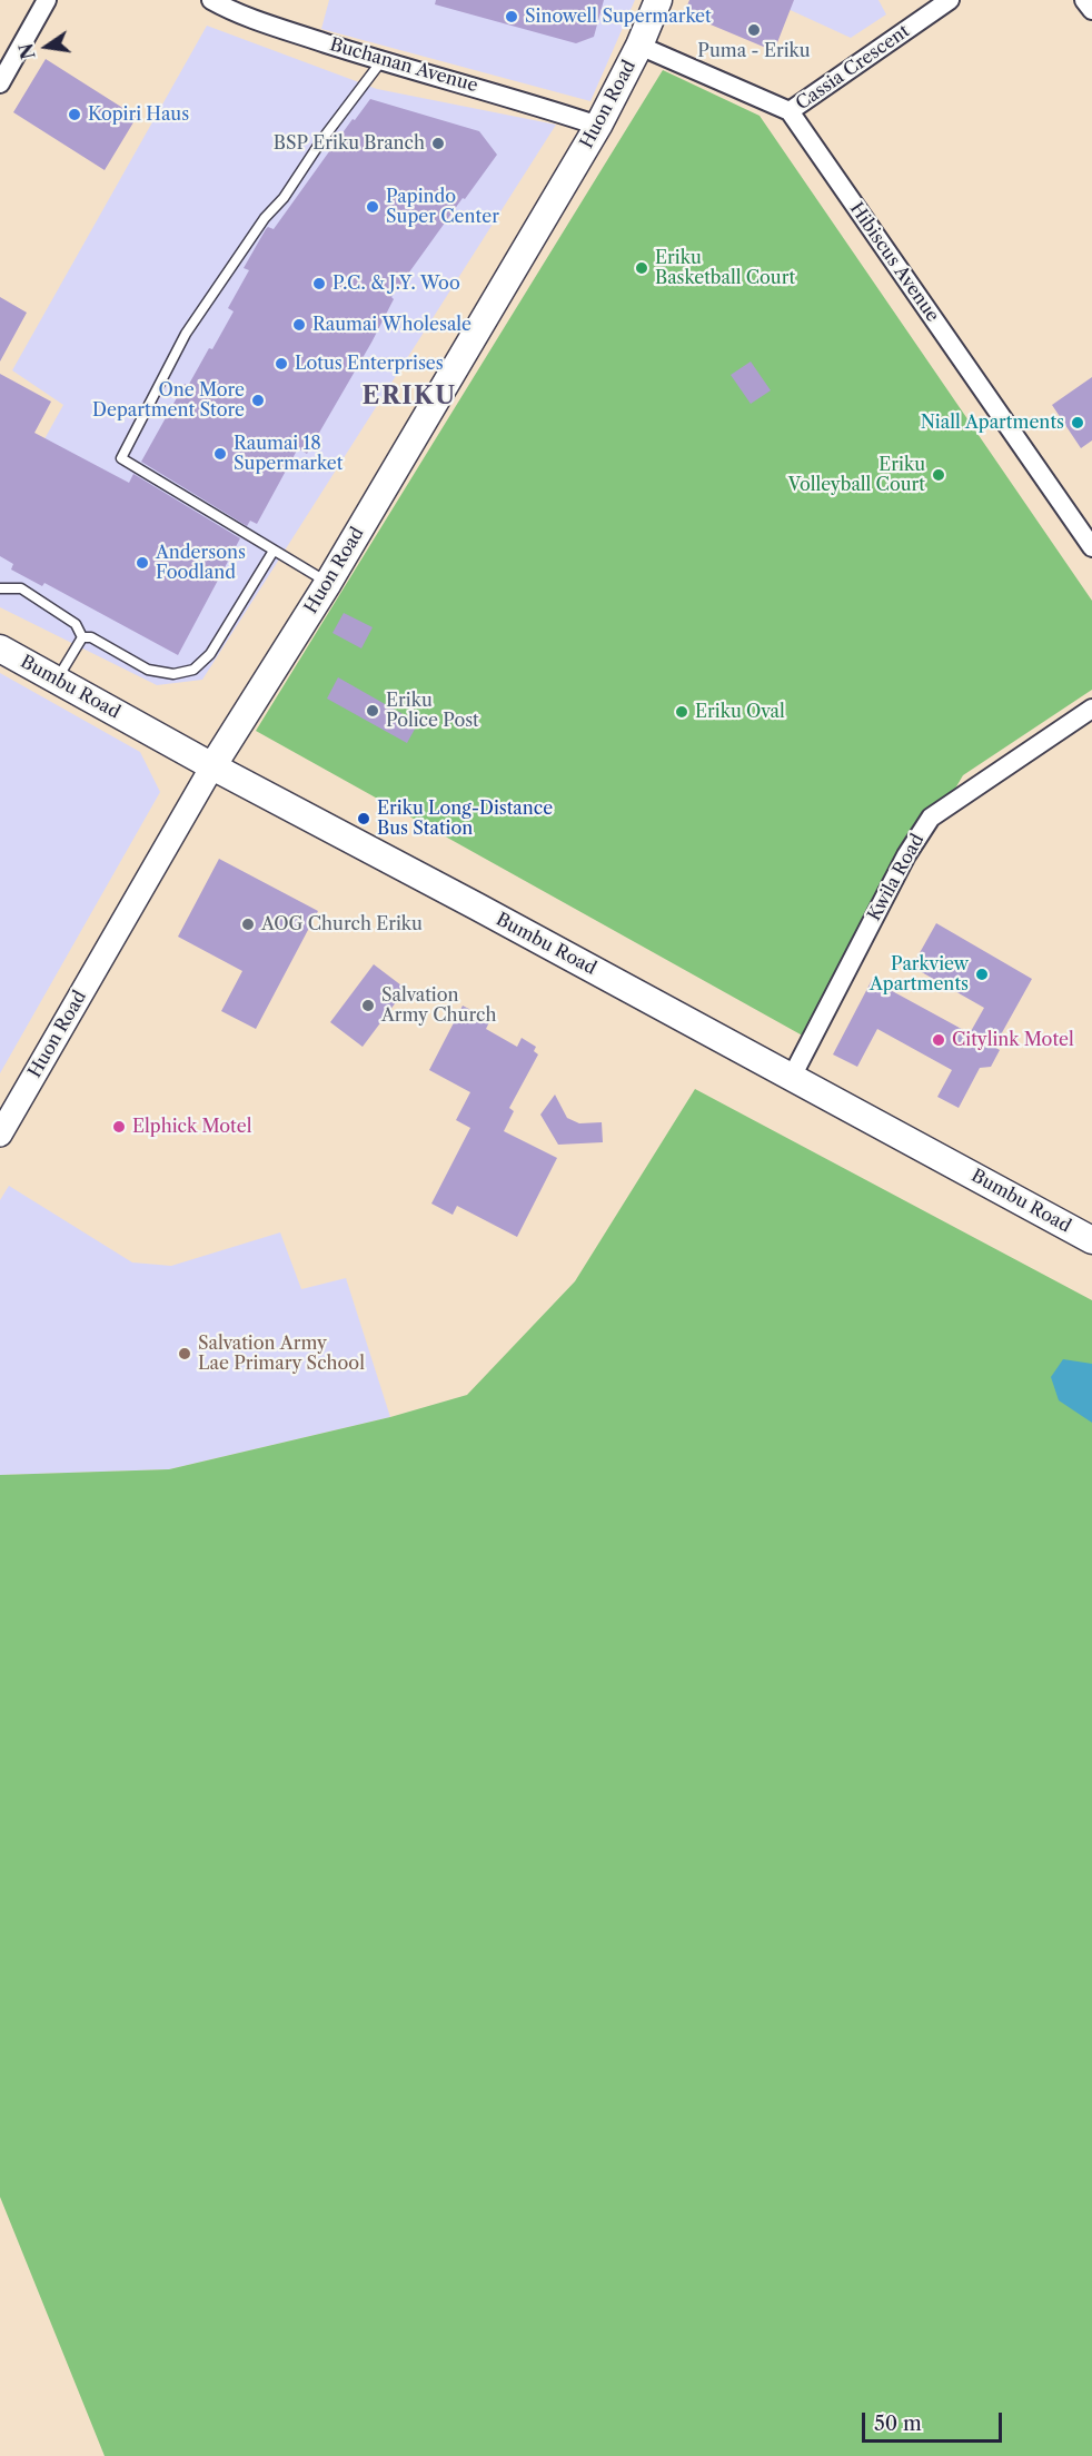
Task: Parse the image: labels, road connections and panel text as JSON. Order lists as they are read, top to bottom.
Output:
{
  "streets": {
    "main road": ["Huon Road", "Bumbu Road"],
    "street": [
      "Buchanan Avenue",
      "Cassia Crescent",
      "Hibiscus Avenue",
      "Kwila Road"
    ]
  },
  "crossings": [
    ["Buchanan Avenue", "Huon Road"],
    ["Cassia Crescent", "Hibiscus Avenue"],
    ["Huon Road", "Bumbu Road"],
    ["Bumbu Road", "Kwila Road"]
  ],
  "districts": ["ERIKU"],
  "places": [
    "Sinowell Supermarket",
    "Puma - Eriku",
    "Kopiri Haus",
    "BSP Eriku Branch",
    "Papindo Super Center",
    "Eriku Basketball Court",
    "P.C. & J.Y. Woo",
    "Raumai Wholesale",
    "Lotus Enterprises",
    "One More Department Store",
    "Niall Apartments",
    "Raumai 18 Supermarket",
    "Eriku Volleyball Court",
    "Andersons Foodland",
    "Eriku Police Post",
    "Eriku Oval",
    "Eriku Long-Distance Bus Station",
    "AOG Church Eriku",
    "Parkview Apartments",
    "Salvation Army Church",
    "Citylink Motel",
    "Elphick Motel",
    "Salvation Army Lae Primary School"
  ],
  "scale_bar": "50 m",
  "north": "left"
}
